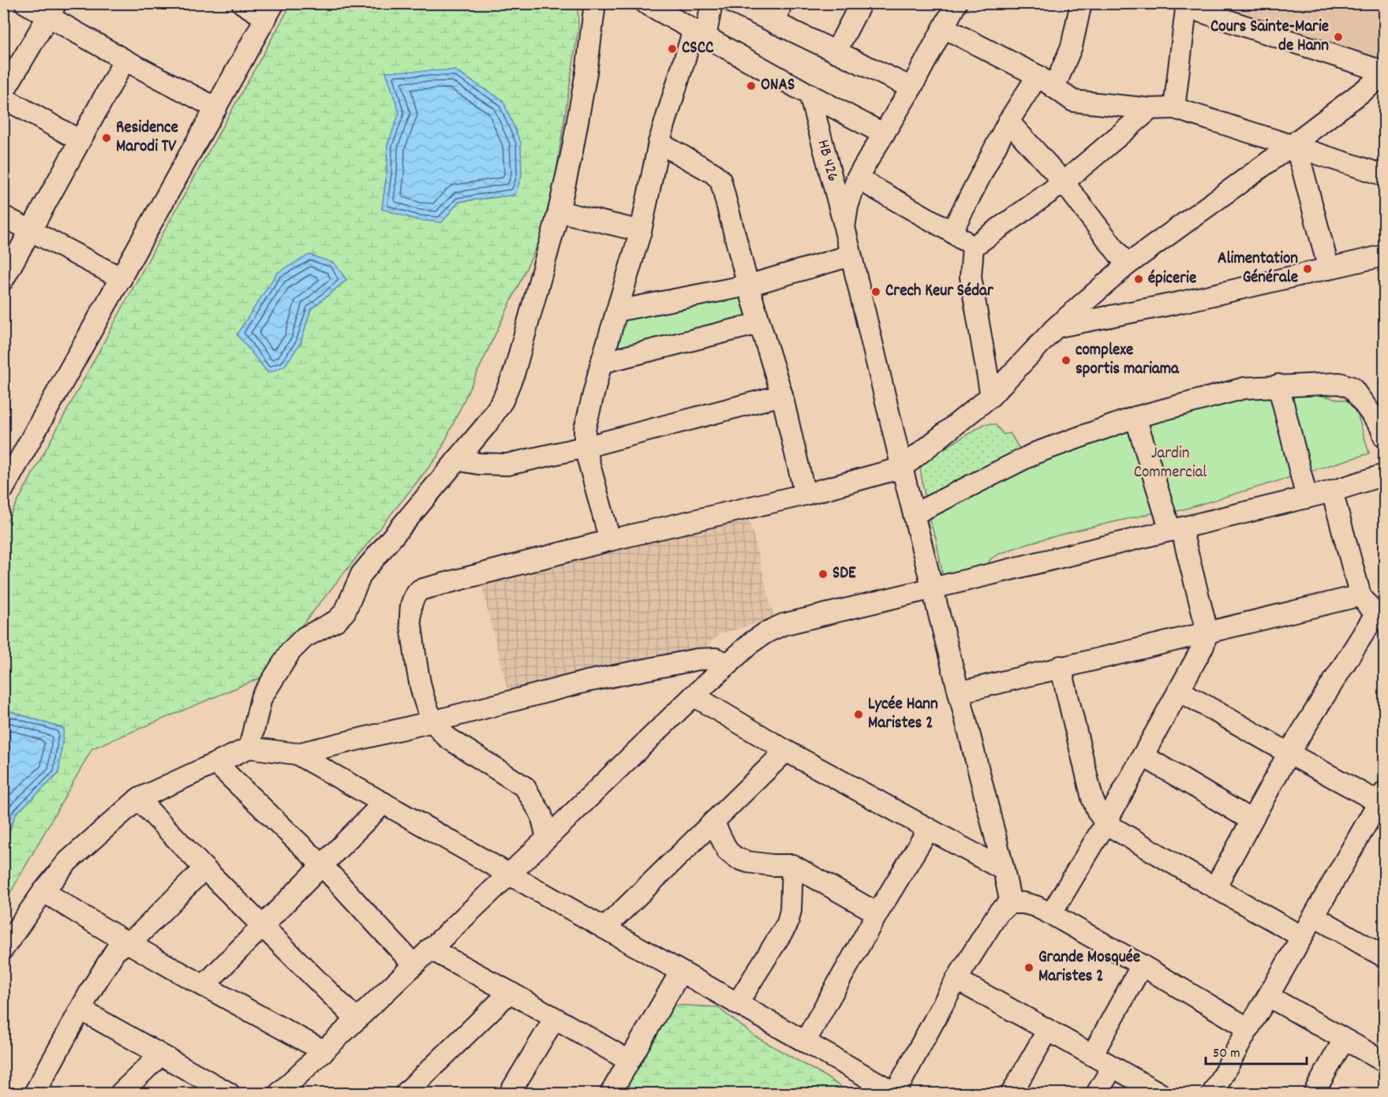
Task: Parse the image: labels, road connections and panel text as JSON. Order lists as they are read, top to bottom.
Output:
{
  "streets": {
    "street": ["HB 426"]
  },
  "parks": ["Jardin Commercial"],
  "places": [
    "Cours Sainte-Marie de Hann",
    "CSCC",
    "ONAS",
    "Residence Marodi TV",
    "Alimentation Générale",
    "épicerie",
    "Crech Keur Sédar",
    "complexe sportis mariama",
    "SDE",
    "Lycée Hann Maristes 2",
    "Grande Mosquée Maristes 2"
  ],
  "scale_bar": "50 m"
}
